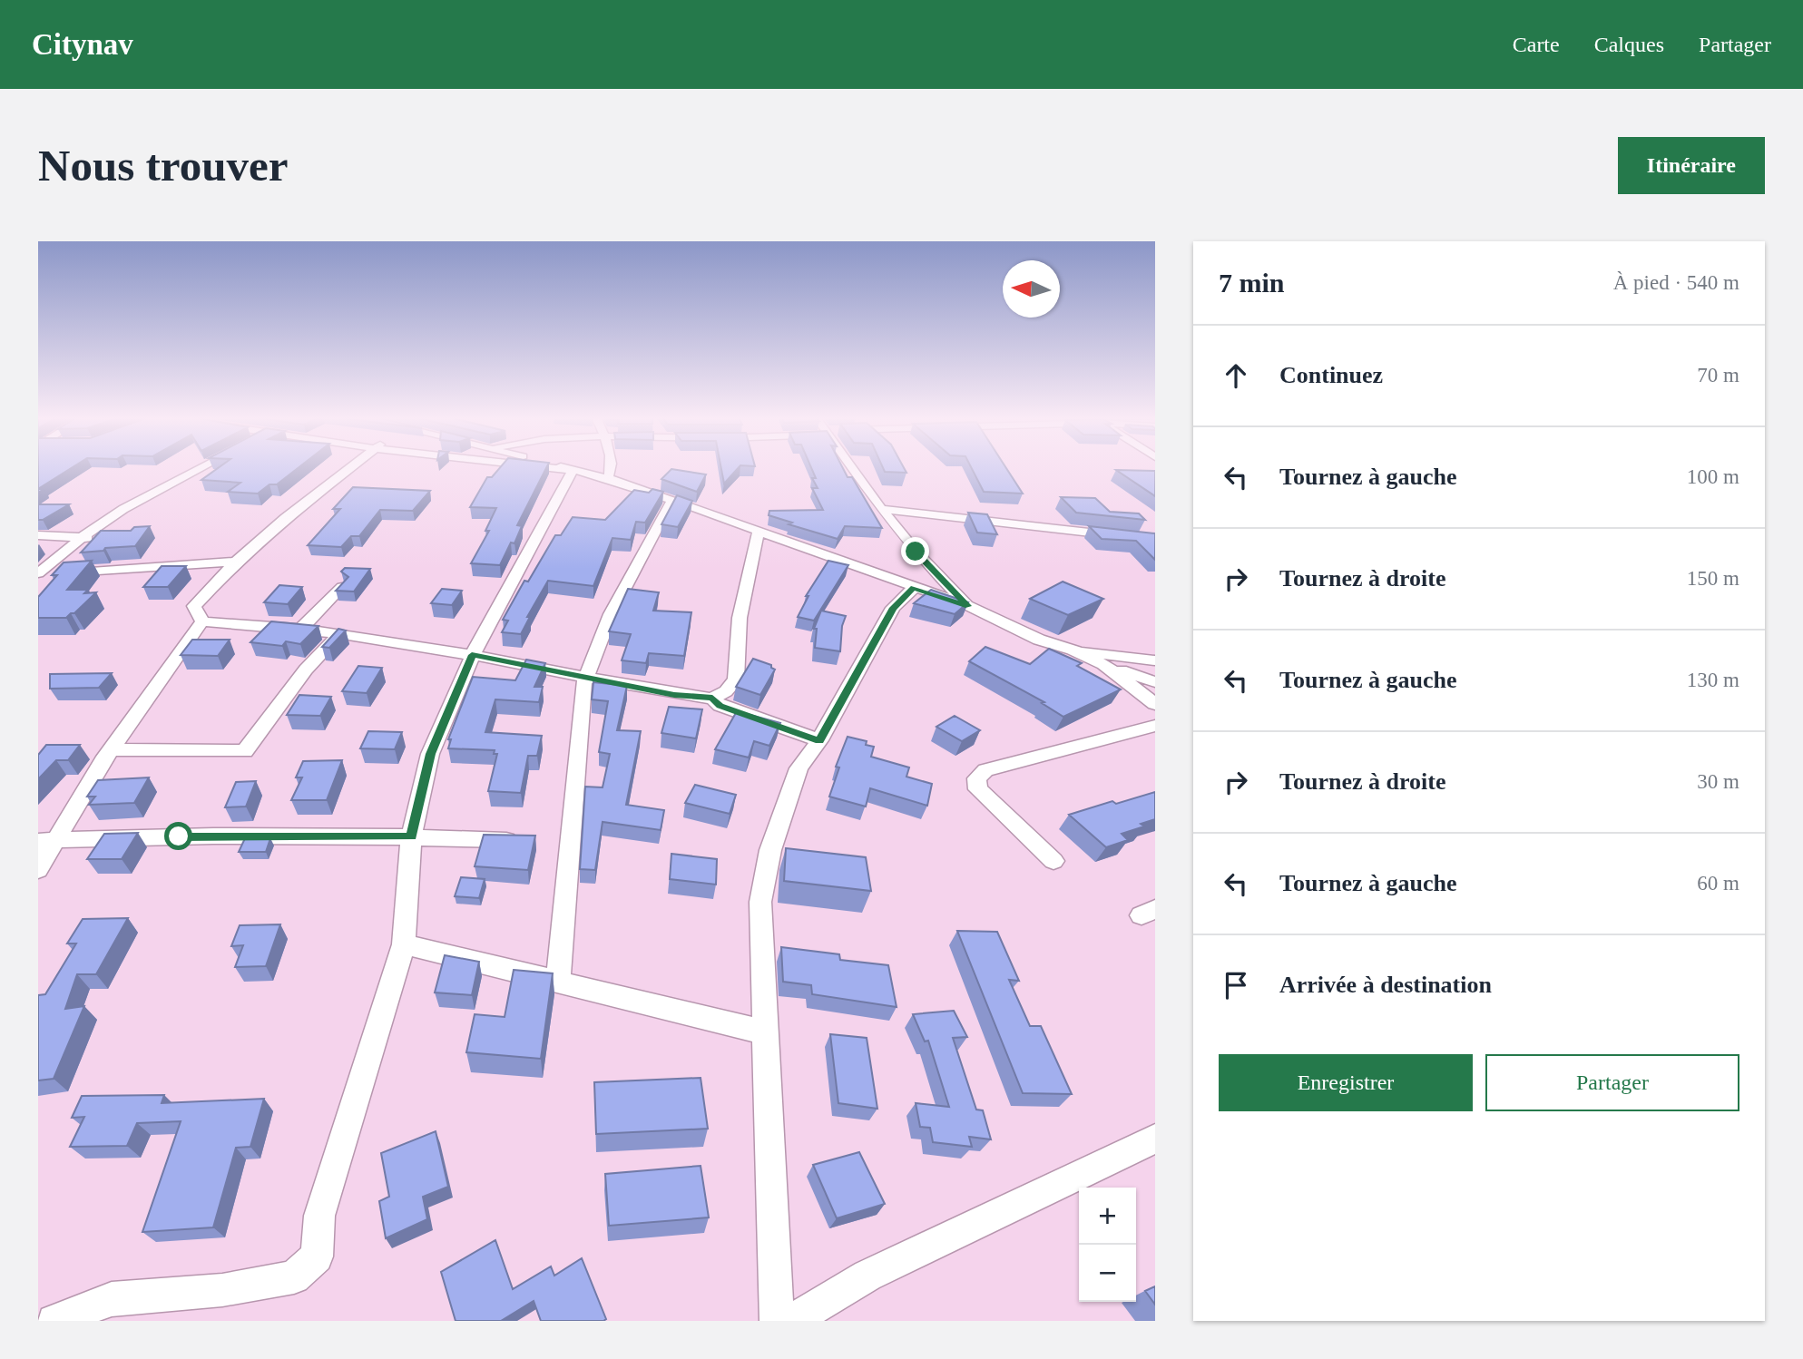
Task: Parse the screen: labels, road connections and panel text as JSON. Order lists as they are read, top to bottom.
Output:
{
  "north": "left",
  "page": {
    "header": "Citynav",
    "nav": ["Carte", "Calques", "Partager"],
    "buttons": [
      "Itinéraire",
      ["Enregistrer", "Partager"]
    ],
    "title": "Nous trouver",
    "heading": ["7 min", "À pied · 540 m"],
    "list": [
      ["Continuez", "70 m"],
      ["Tournez à gauche", "100 m"],
      ["Tournez à droite", "150 m"],
      ["Tournez à gauche", "130 m"],
      ["Tournez à droite", "30 m"],
      ["Tournez à gauche", "60 m"],
      "Arrivée à destination"
    ],
    "map_buttons": ["+", "−"]
  }
}
